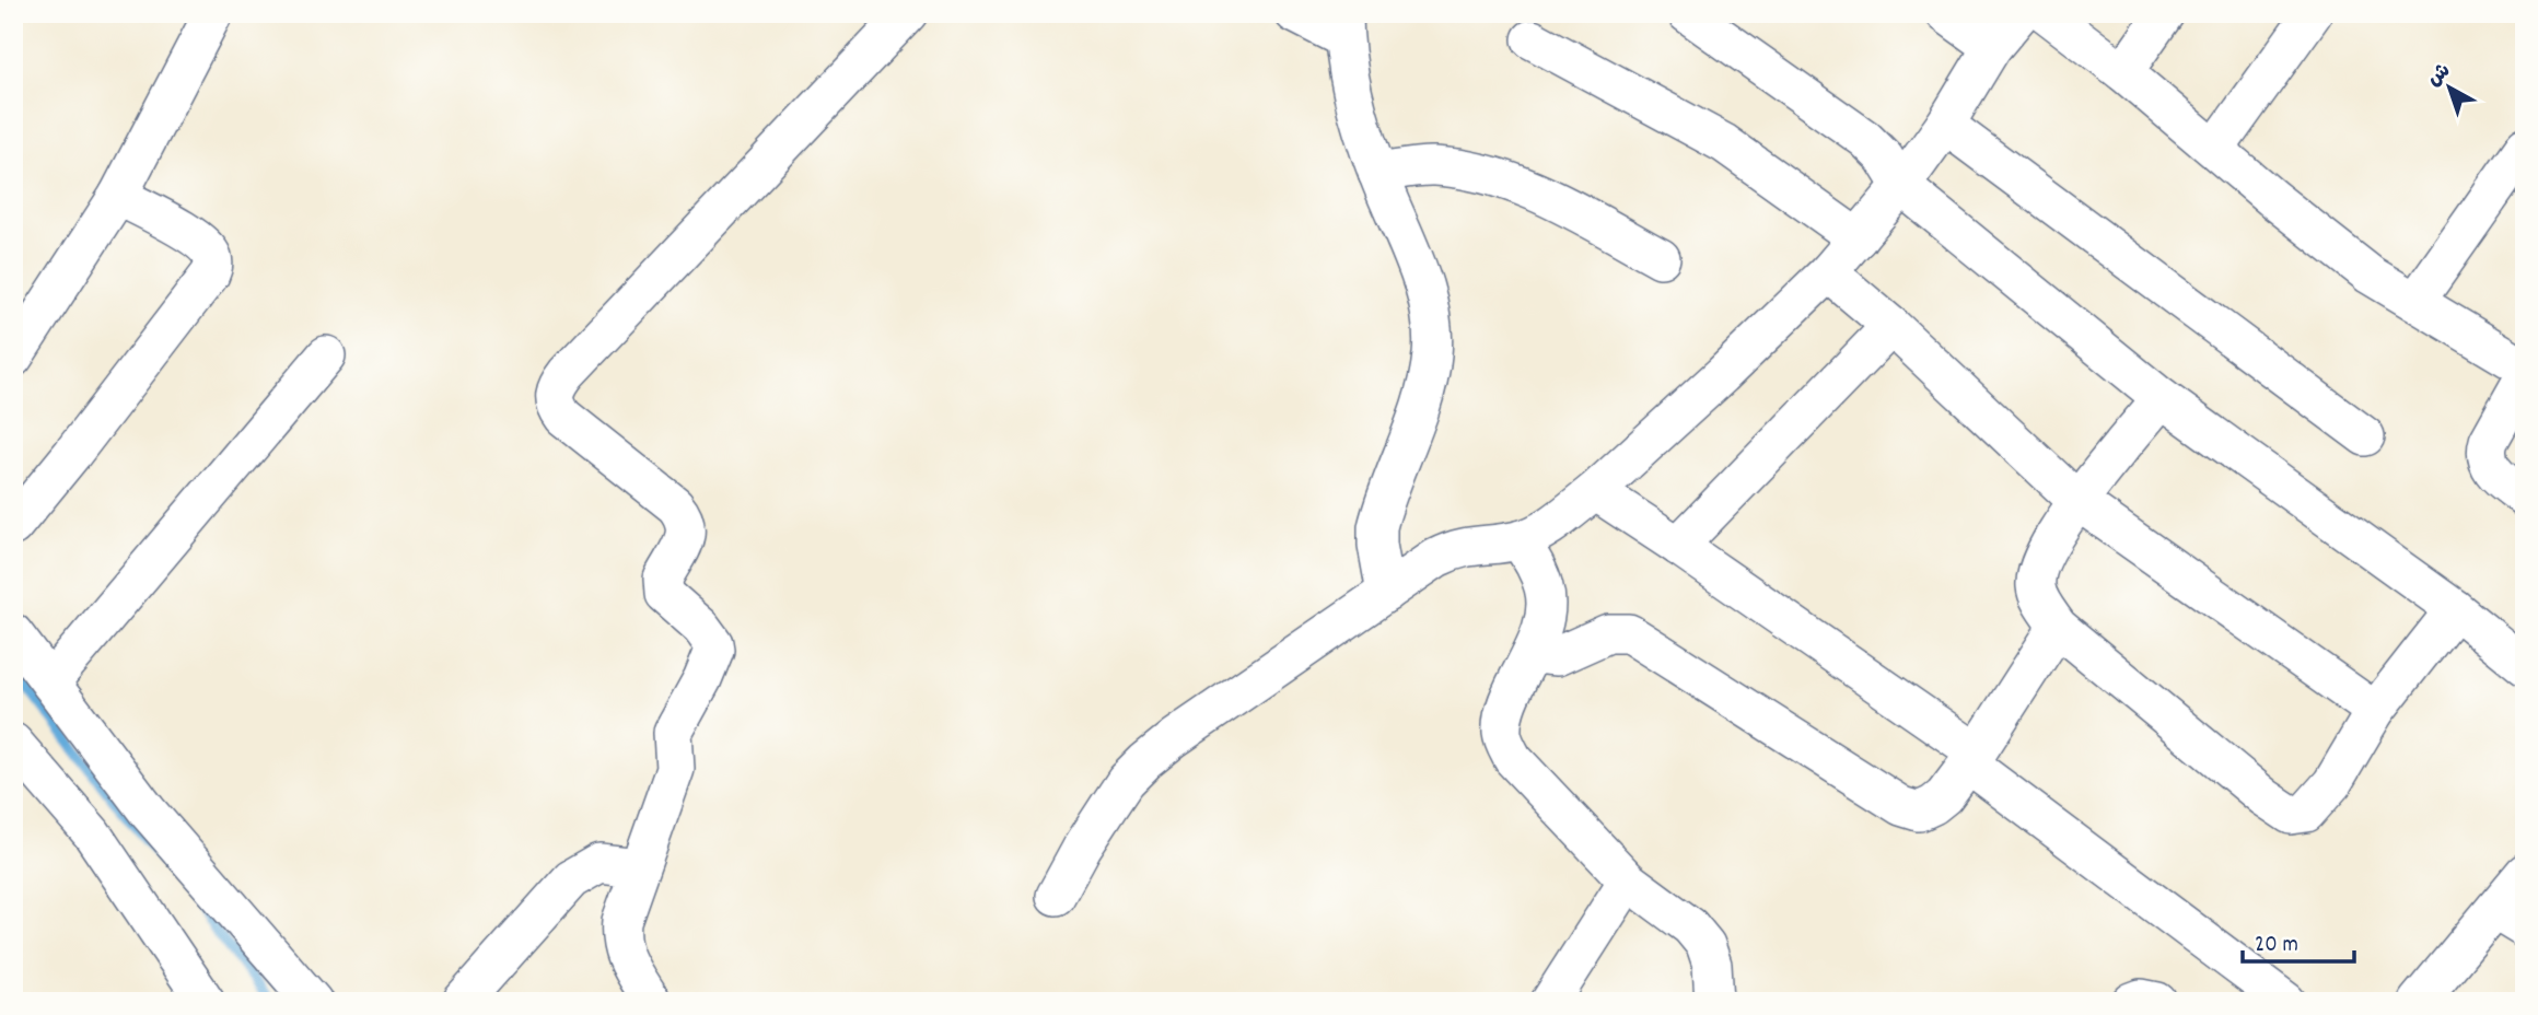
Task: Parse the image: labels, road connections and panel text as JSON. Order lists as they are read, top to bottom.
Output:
{
  "scale_bar": "20 m",
  "north": "top left"
}
